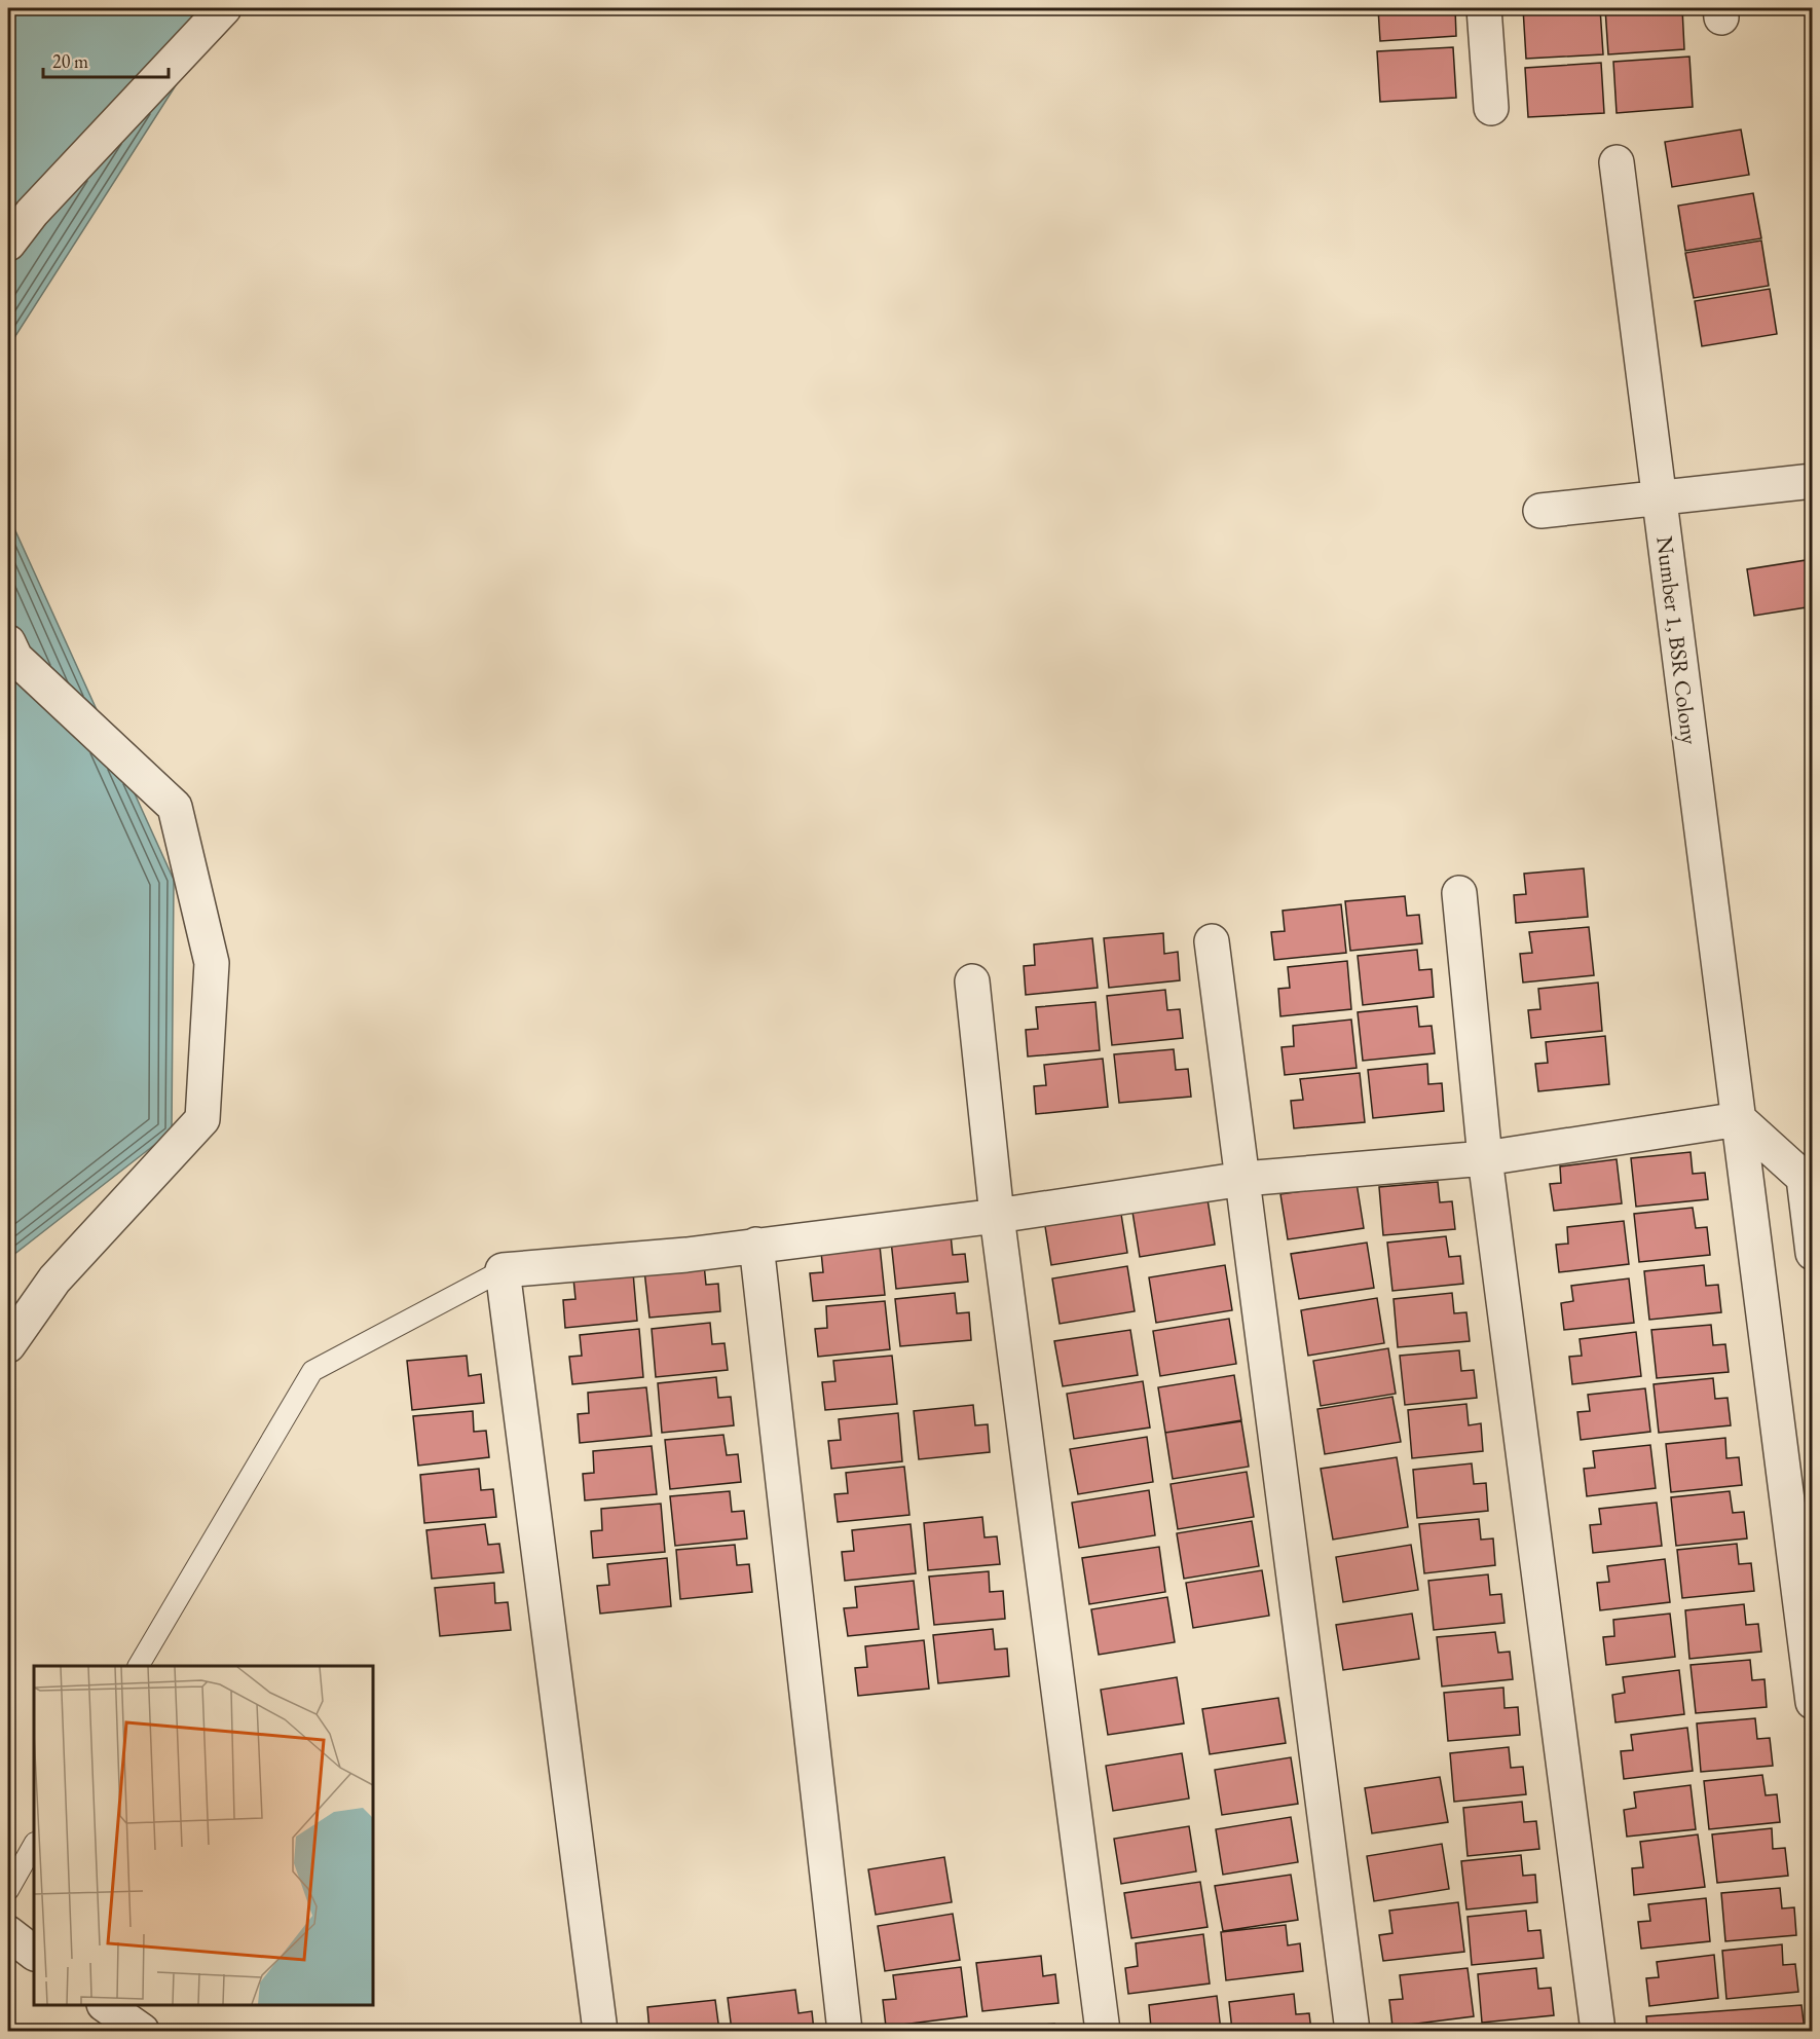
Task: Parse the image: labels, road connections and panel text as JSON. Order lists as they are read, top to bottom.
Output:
{
  "streets": {
    "street": ["Number 1, BSR Colony"]
  },
  "scale_bar": "20 m"
}
